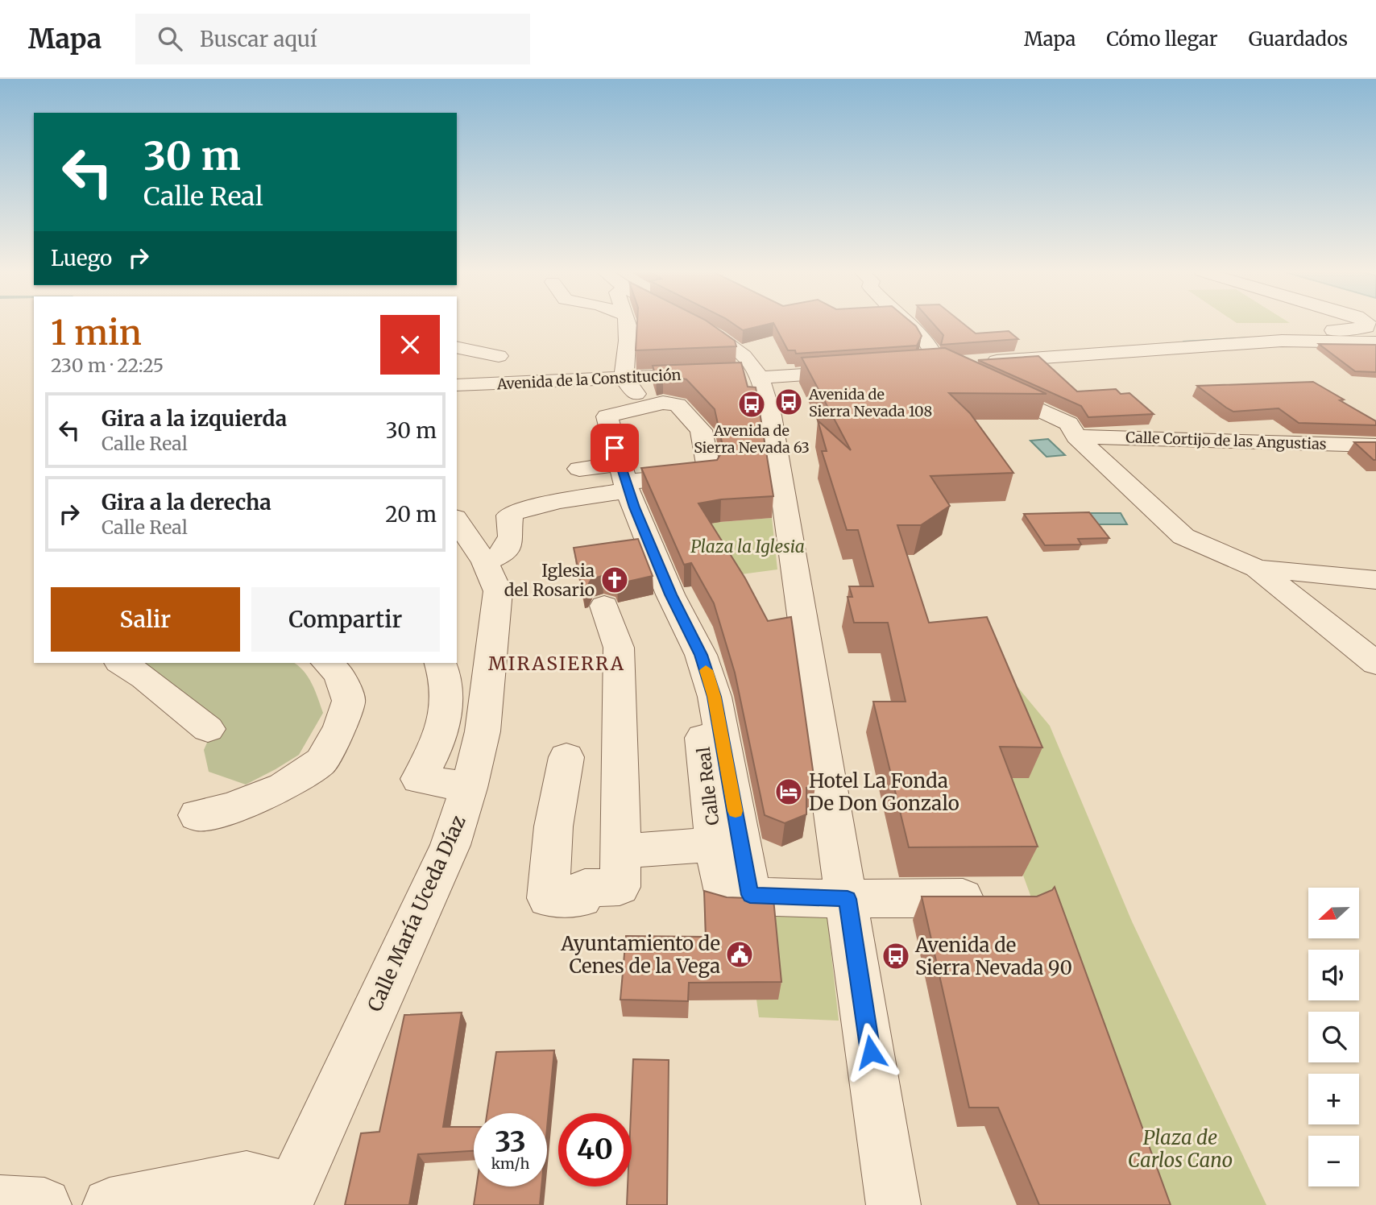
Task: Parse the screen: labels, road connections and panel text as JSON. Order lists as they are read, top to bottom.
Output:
{
  "streets": {
    "street": [
      "Avenida de la Constitución",
      "Calle Cortijo de las Angustias",
      "Calle Real",
      "Calle María Uceda Díaz"
    ]
  },
  "districts": ["MIRASIERRA"],
  "parks": ["Plaza la Iglesia", "Plaza de Carlos Cano"],
  "places": {
    "bus stop": ["Avenida de Sierra Nevada 108", "Avenida de Sierra Nevada 63", "Avenida de Sierra Nevada 90"],
    "church": ["Iglesia del Rosario"],
    "hotel": ["Hotel La Fonda De Don Gonzalo"],
    "public building": ["Ayuntamiento de Cenes de la Vega"]
  },
  "north": "left",
  "page": {
    "header": "Mapa",
    "search": "Buscar aquí",
    "nav": ["Mapa", "Cómo llegar", "Guardados"],
    "turn": ["30 m", "Calle Real"],
    "then": "Luego",
    "heading": ["1 min", "230 m · 22:25"],
    "list": [
      {
        "name": "Gira a la izquierda",
        "note": "Calle Real",
        "value": "30 m"
      },
      {
        "name": "Gira a la derecha",
        "note": "Calle Real",
        "value": "20 m"
      }
    ],
    "buttons": ["Salir", "Compartir"],
    "map_buttons": ["+", "−"],
    "speed": "33 km/h",
    "limit": "40"
  }
}
